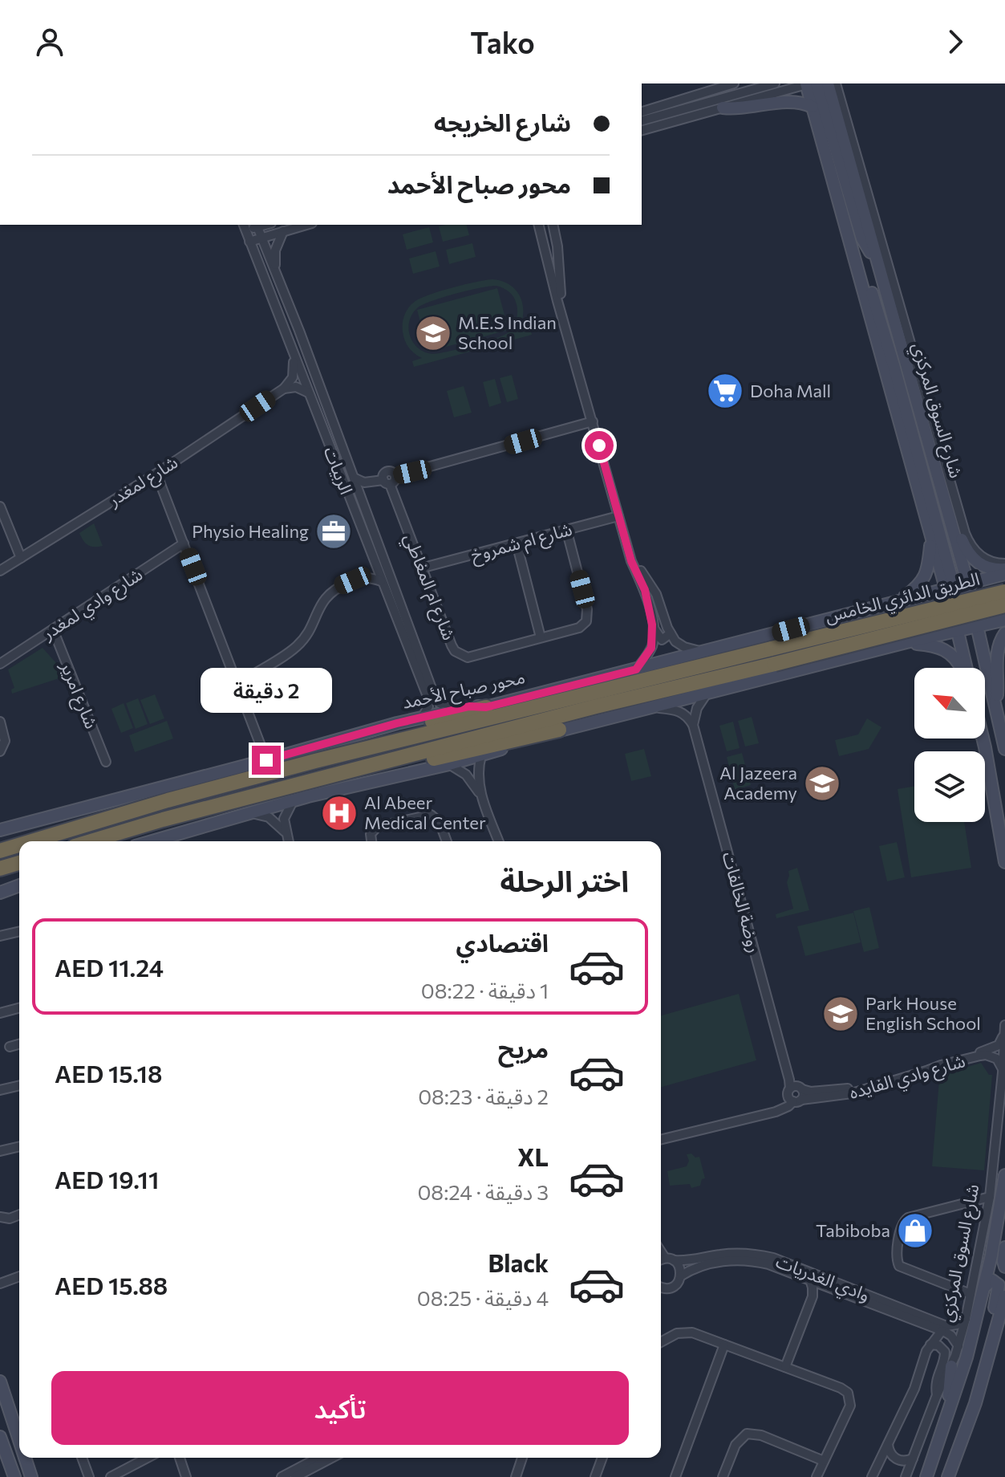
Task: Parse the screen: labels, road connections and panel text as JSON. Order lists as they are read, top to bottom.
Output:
{
  "streets": {
    "highway": ["الطريق الدائري الخامس", "محور صباح الأحمد"],
    "main road": ["شارع السوق المركزي"],
    "street": [
      "الربيات",
      "شارع لمغدر",
      "شارع ام شمروخ",
      "شارع ام المغاطي",
      "شارع وادي لمغدر",
      "شارع امرير",
      "روضة الخالفات",
      "شارع وادي الفايده",
      "وادي الغدريات"
    ]
  },
  "crossings": [
    ["شارع السوق المركزي", "الطريق الدائري الخامس"],
    ["شارع السوق المركزي", "شارع وادي الفايده"],
    ["شارع السوق المركزي", "وادي الغدريات"],
    ["الربيات", "محور صباح الأحمد"],
    ["شارع ام شمروخ", "شارع ام المغاطي"],
    ["الطريق الدائري الخامس", "محور صباح الأحمد"],
    ["شارع وادي لمغدر", "شارع امرير"],
    ["روضة الخالفات", "شارع وادي الفايده"]
  ],
  "places": {
    "school or university": ["M.E.S Indian School", "Al Jazeera Academy", "Park House English School"],
    "supermarket": ["Doha Mall"],
    "office": ["Physio Healing"],
    "hospital": ["Al Abeer Medical Center"],
    "shop": ["Tabiboba"]
  },
  "north": "top left",
  "page": {
    "header": "Tako",
    "banner": ["شارع الخريجه", "محور صباح الأحمد"],
    "bubble": "2 دقيقة",
    "heading": "اختر الرحلة",
    "list": [
      {
        "name": "اقتصادي",
        "note": "1 دقيقة · 08:22",
        "value": "AED 11.24"
      },
      {
        "name": "مريح",
        "note": "2 دقيقة · 08:23",
        "value": "AED 15.18"
      },
      {
        "name": "XL",
        "note": "3 دقيقة · 08:24",
        "value": "AED 19.11"
      },
      {
        "name": "Black",
        "note": "4 دقيقة · 08:25",
        "value": "AED 15.88"
      }
    ],
    "buttons": "تأكيد"
  }
}
